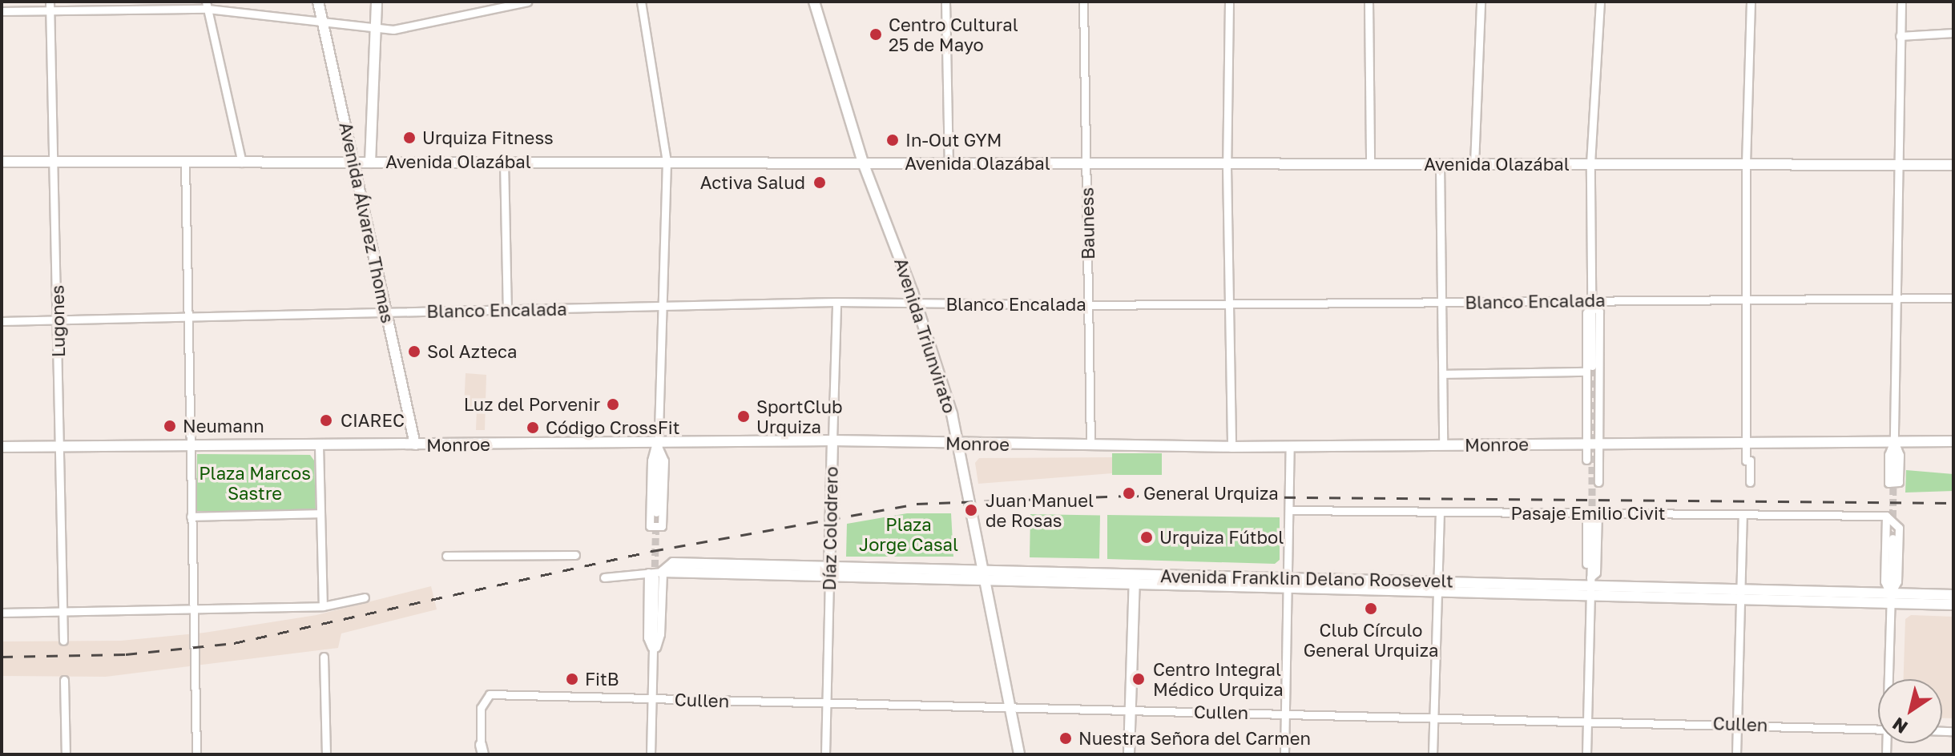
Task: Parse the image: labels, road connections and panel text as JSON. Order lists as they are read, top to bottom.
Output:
{
  "streets": {
    "main road": [
      "Avenida Olazábal",
      "Avenida Álvarez Thomas",
      "Avenida Triunvirato",
      "Monroe",
      "Díaz Colodrero",
      "Avenida Franklin Delano Roosevelt"
    ],
    "street": [
      "Bauness",
      "Blanco Encalada",
      "Lugones",
      "Pasaje Emilio Civit",
      "Cullen"
    ]
  },
  "crossings": [
    ["Avenida Olazábal", "Avenida Álvarez Thomas"],
    ["Avenida Olazábal", "Bauness"],
    ["Avenida Olazábal", "Lugones"],
    ["Avenida Olazábal", "Avenida Triunvirato"],
    ["Avenida Álvarez Thomas", "Blanco Encalada"],
    ["Avenida Álvarez Thomas", "Monroe"],
    ["Bauness", "Blanco Encalada"],
    ["Bauness", "Monroe"],
    ["Blanco Encalada", "Lugones"],
    ["Blanco Encalada", "Avenida Triunvirato"],
    ["Blanco Encalada", "Díaz Colodrero"],
    ["Lugones", "Monroe"],
    ["Avenida Triunvirato", "Monroe"],
    ["Avenida Triunvirato", "Avenida Franklin Delano Roosevelt"],
    ["Avenida Triunvirato", "Cullen"],
    ["Monroe", "Díaz Colodrero"],
    ["Díaz Colodrero", "Avenida Franklin Delano Roosevelt"],
    ["Díaz Colodrero", "Cullen"]
  ],
  "parks": ["Plaza Marcos Sastre", "Plaza Jorge Casal"],
  "places": [
    "Centro Cultural 25 de Mayo",
    "Urquiza Fitness",
    "In-Out GYM",
    "Activa Salud",
    "Sol Azteca",
    "Luz del Porvenir",
    "SportClub Urquiza",
    "CIAREC",
    "Neumann",
    "Código CrossFit",
    "General Urquiza",
    "Juan Manuel de Rosas",
    "Urquiza Fútbol",
    "Club Círculo General Urquiza",
    "FitB",
    "Centro Integral Médico Urquiza",
    "Nuestra Señora del Carmen"
  ],
  "north": "bottom left"
}
